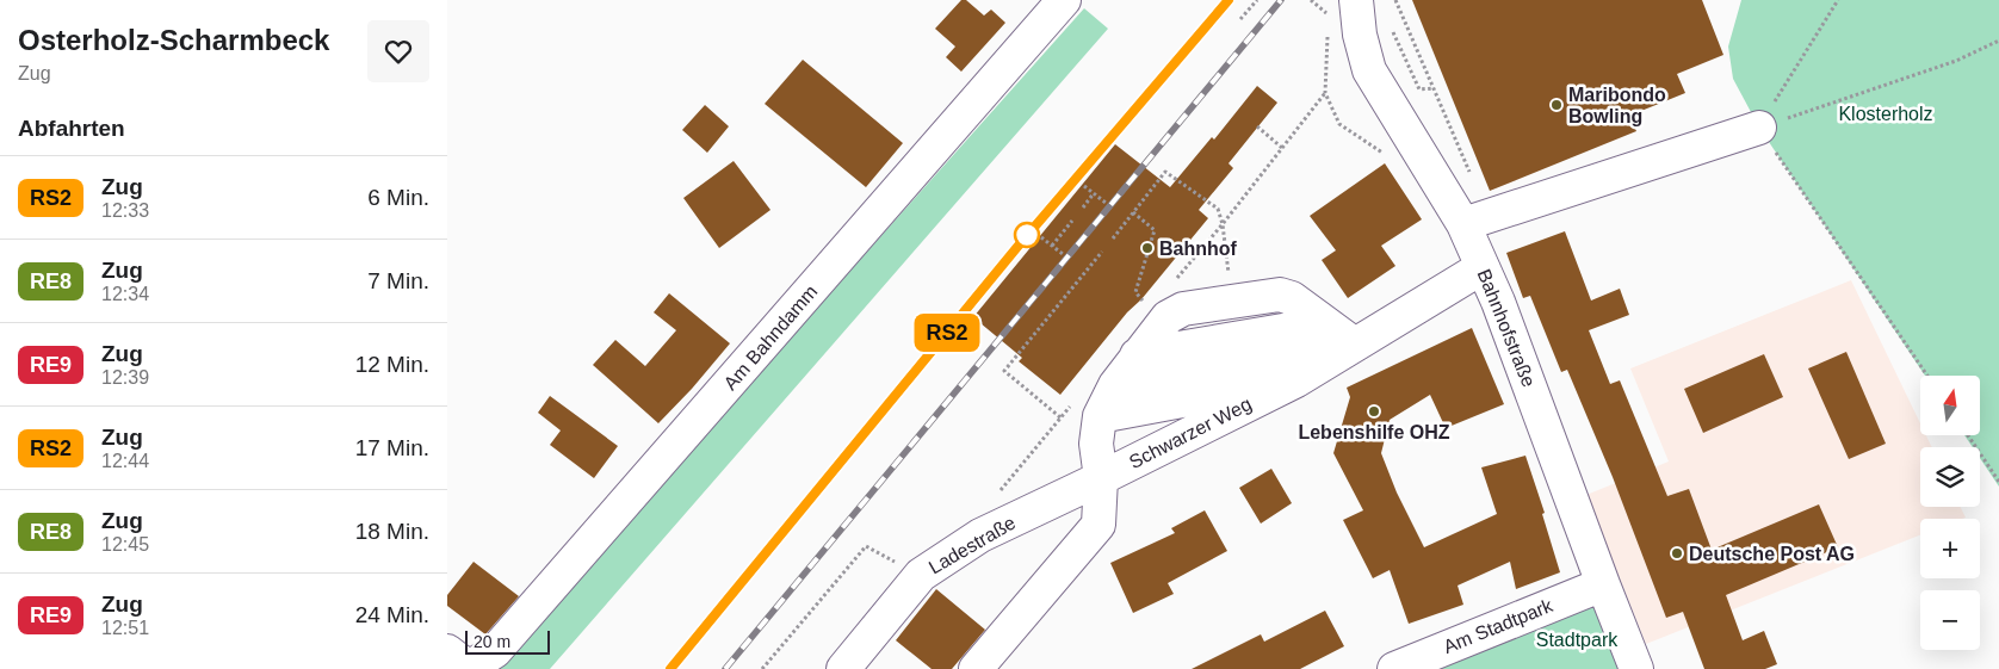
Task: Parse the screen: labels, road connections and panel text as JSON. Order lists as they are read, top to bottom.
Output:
{
  "streets": {
    "street": [
      "Bahnhofstraße",
      "Am Bahndamm",
      "Schwarzer Weg",
      "Ladestraße",
      "Am Stadtpark"
    ]
  },
  "crossings": [
    ["Bahnhofstraße", "Schwarzer Weg"],
    ["Bahnhofstraße", "Am Stadtpark"],
    ["Schwarzer Weg", "Ladestraße"]
  ],
  "parks": ["Klosterholz", "Stadtpark"],
  "places": [
    "Maribondo Bowling",
    "Bahnhof",
    "Lebenshilfe OHZ",
    "Deutsche Post AG"
  ],
  "scale_bar": "20 m",
  "north": "top",
  "page": {
    "heading": [
      ["Osterholz-Scharmbeck", "Zug"],
      "Abfahrten"
    ],
    "on_map": "RS2",
    "list": [
      {
        "mark": "RS2",
        "name": "Zug",
        "note": "12:33",
        "value": "6 Min."
      },
      {
        "mark": "RE8",
        "name": "Zug",
        "note": "12:34",
        "value": "7 Min."
      },
      {
        "mark": "RE9",
        "name": "Zug",
        "note": "12:39",
        "value": "12 Min."
      },
      {
        "mark": "RS2",
        "name": "Zug",
        "note": "12:44",
        "value": "17 Min."
      },
      {
        "mark": "RE8",
        "name": "Zug",
        "note": "12:45",
        "value": "18 Min."
      },
      {
        "mark": "RE9",
        "name": "Zug",
        "note": "12:51",
        "value": "24 Min."
      }
    ],
    "map_buttons": ["+", "−"],
    "scale": "20 m"
  }
}
